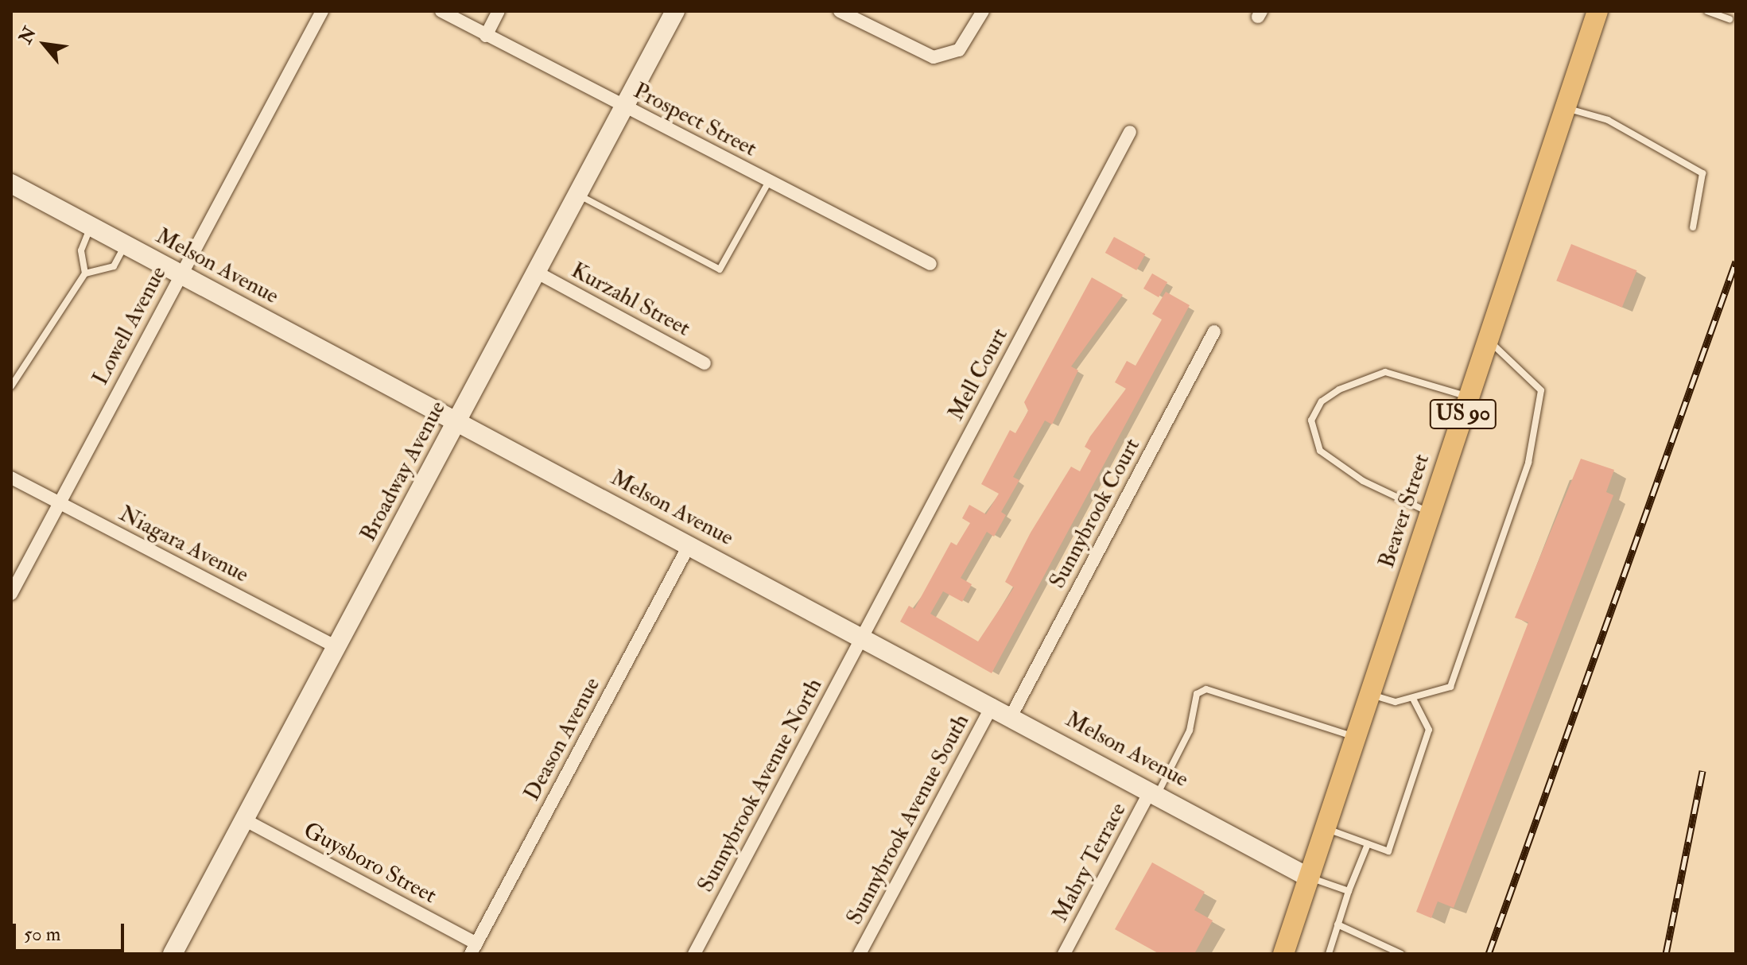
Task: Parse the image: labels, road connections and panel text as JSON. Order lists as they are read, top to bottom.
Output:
{
  "streets": {
    "main road": ["US 90", "Beaver Street"],
    "street": [
      "Prospect Street",
      "Melson Avenue",
      "Kurzahl Street",
      "Lowell Avenue",
      "Mell Court",
      "Broadway Avenue",
      "Sunnybrook Court",
      "Niagara Avenue",
      "Deason Avenue",
      "Sunnybrook Avenue North",
      "Sunnybrook Avenue South",
      "Mabry Terrace",
      "Guysboro Street"
    ]
  },
  "crossings": [
    ["Prospect Street", "Broadway Avenue"],
    ["Melson Avenue", "Lowell Avenue"],
    ["Melson Avenue", "Mell Court"],
    ["Melson Avenue", "Broadway Avenue"],
    ["Melson Avenue", "Beaver Street"],
    ["Melson Avenue", "Sunnybrook Court"],
    ["Melson Avenue", "Deason Avenue"],
    ["Melson Avenue", "Sunnybrook Avenue North"],
    ["Melson Avenue", "Sunnybrook Avenue South"],
    ["Melson Avenue", "Mabry Terrace"],
    ["Kurzahl Street", "Broadway Avenue"],
    ["Lowell Avenue", "Niagara Avenue"],
    ["Mell Court", "Sunnybrook Avenue North"],
    ["Broadway Avenue", "Niagara Avenue"],
    ["Broadway Avenue", "Guysboro Street"],
    ["Deason Avenue", "Guysboro Street"]
  ],
  "scale_bar": "50 m",
  "north": "top left"
}
